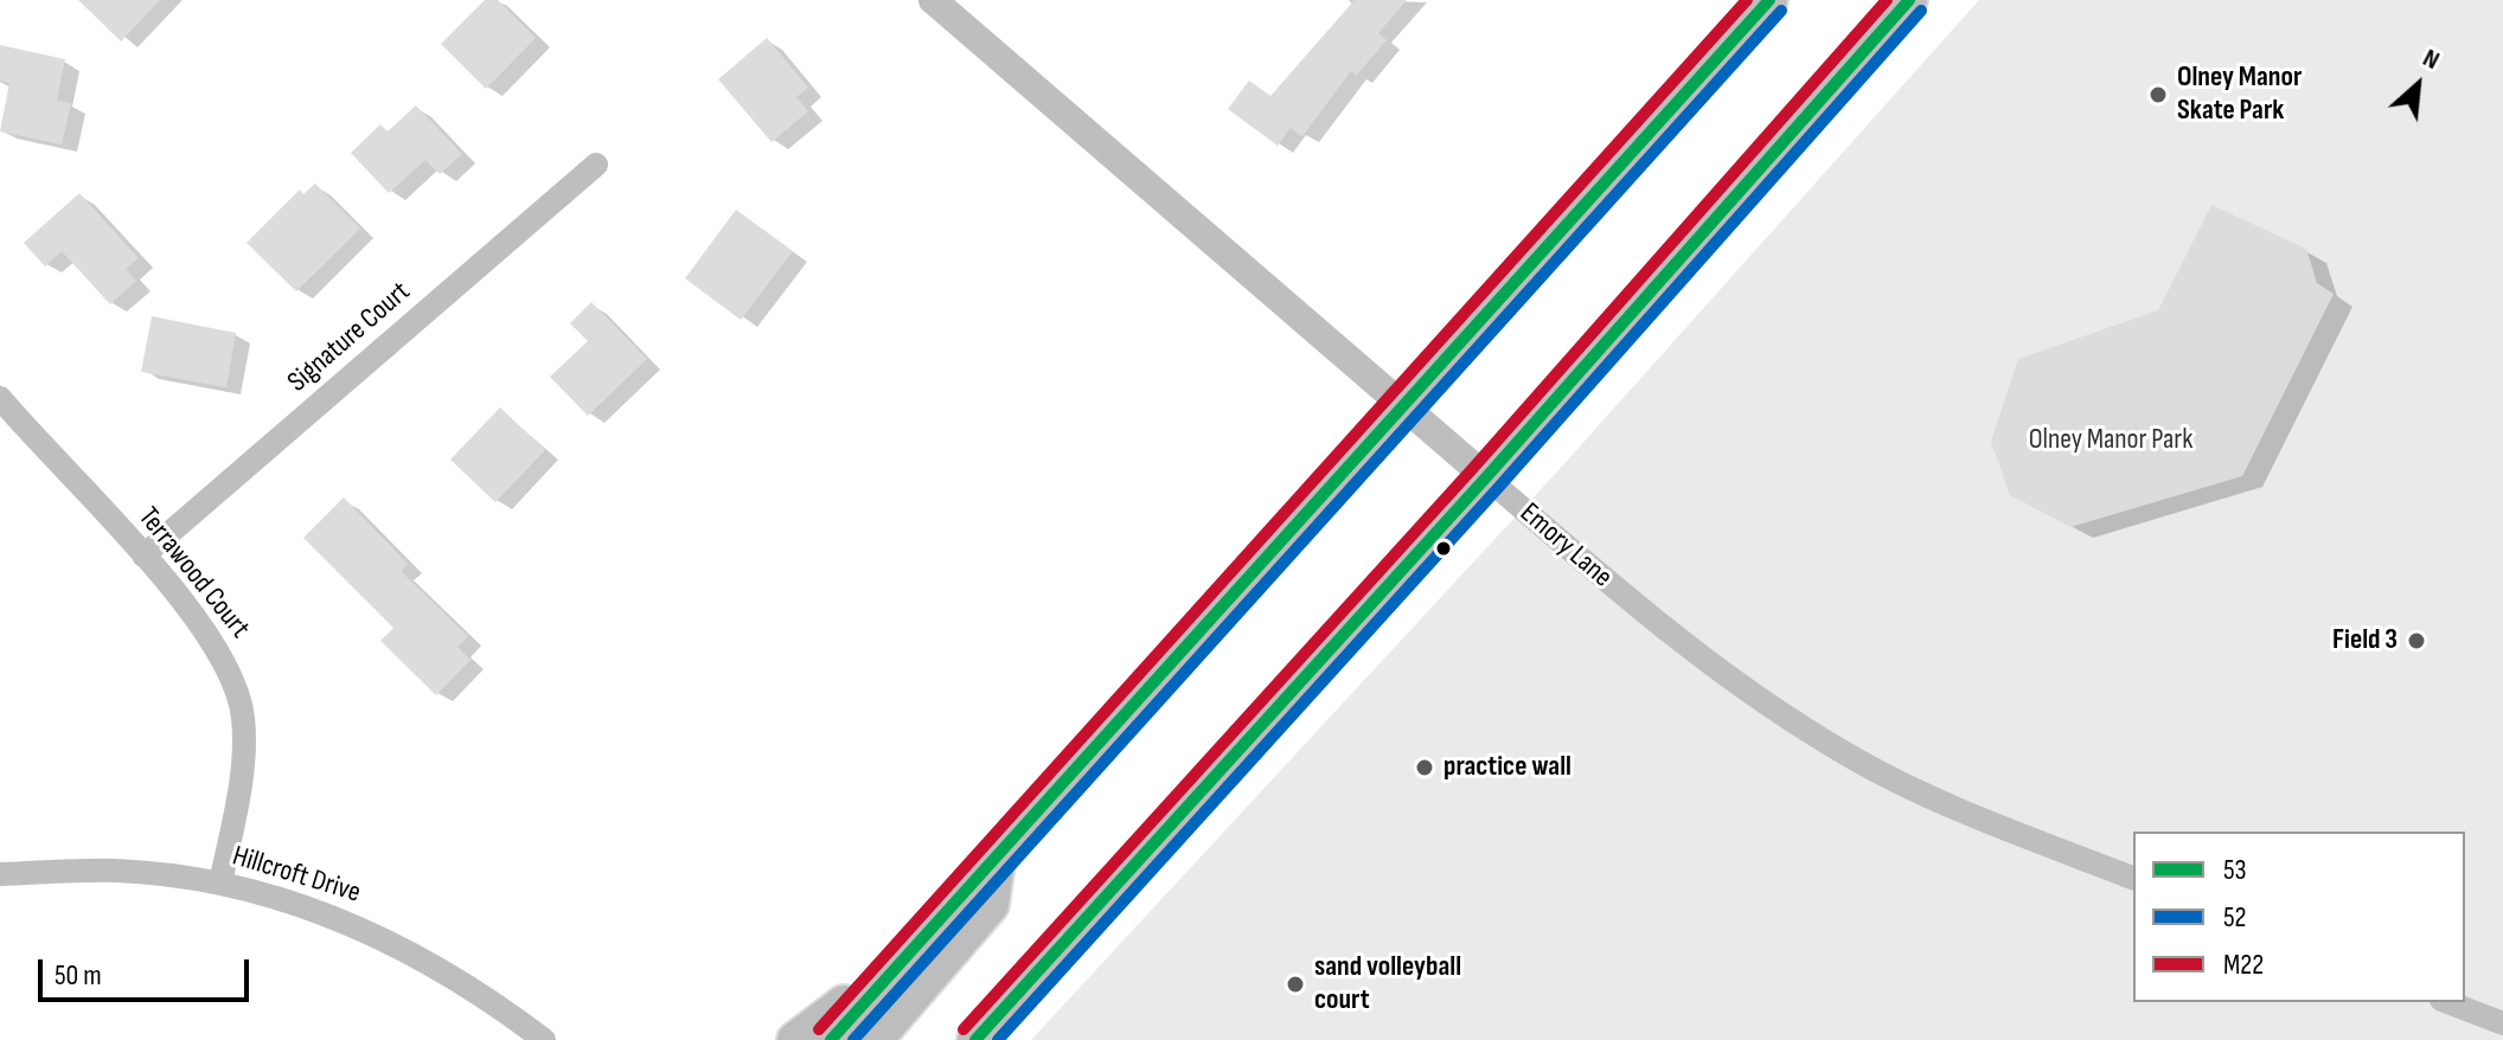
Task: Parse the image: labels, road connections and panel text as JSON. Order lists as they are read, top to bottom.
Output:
{
  "streets": {
    "street": [
      "Signature Court",
      "Emory Lane",
      "Terrawood Court",
      "Hillcroft Drive"
    ]
  },
  "crossings": [
    ["Signature Court", "Terrawood Court"],
    ["Terrawood Court", "Hillcroft Drive"]
  ],
  "parks": ["Olney Manor Park"],
  "places": [
    "Olney Manor Skate Park",
    "Field 3",
    "practice wall",
    "sand volleyball court"
  ],
  "lines": ["transit line 53", "transit line M22", "transit line 52"],
  "legend": ["53", "52", "M22"],
  "scale_bar": "50 m",
  "north": "top right"
}
